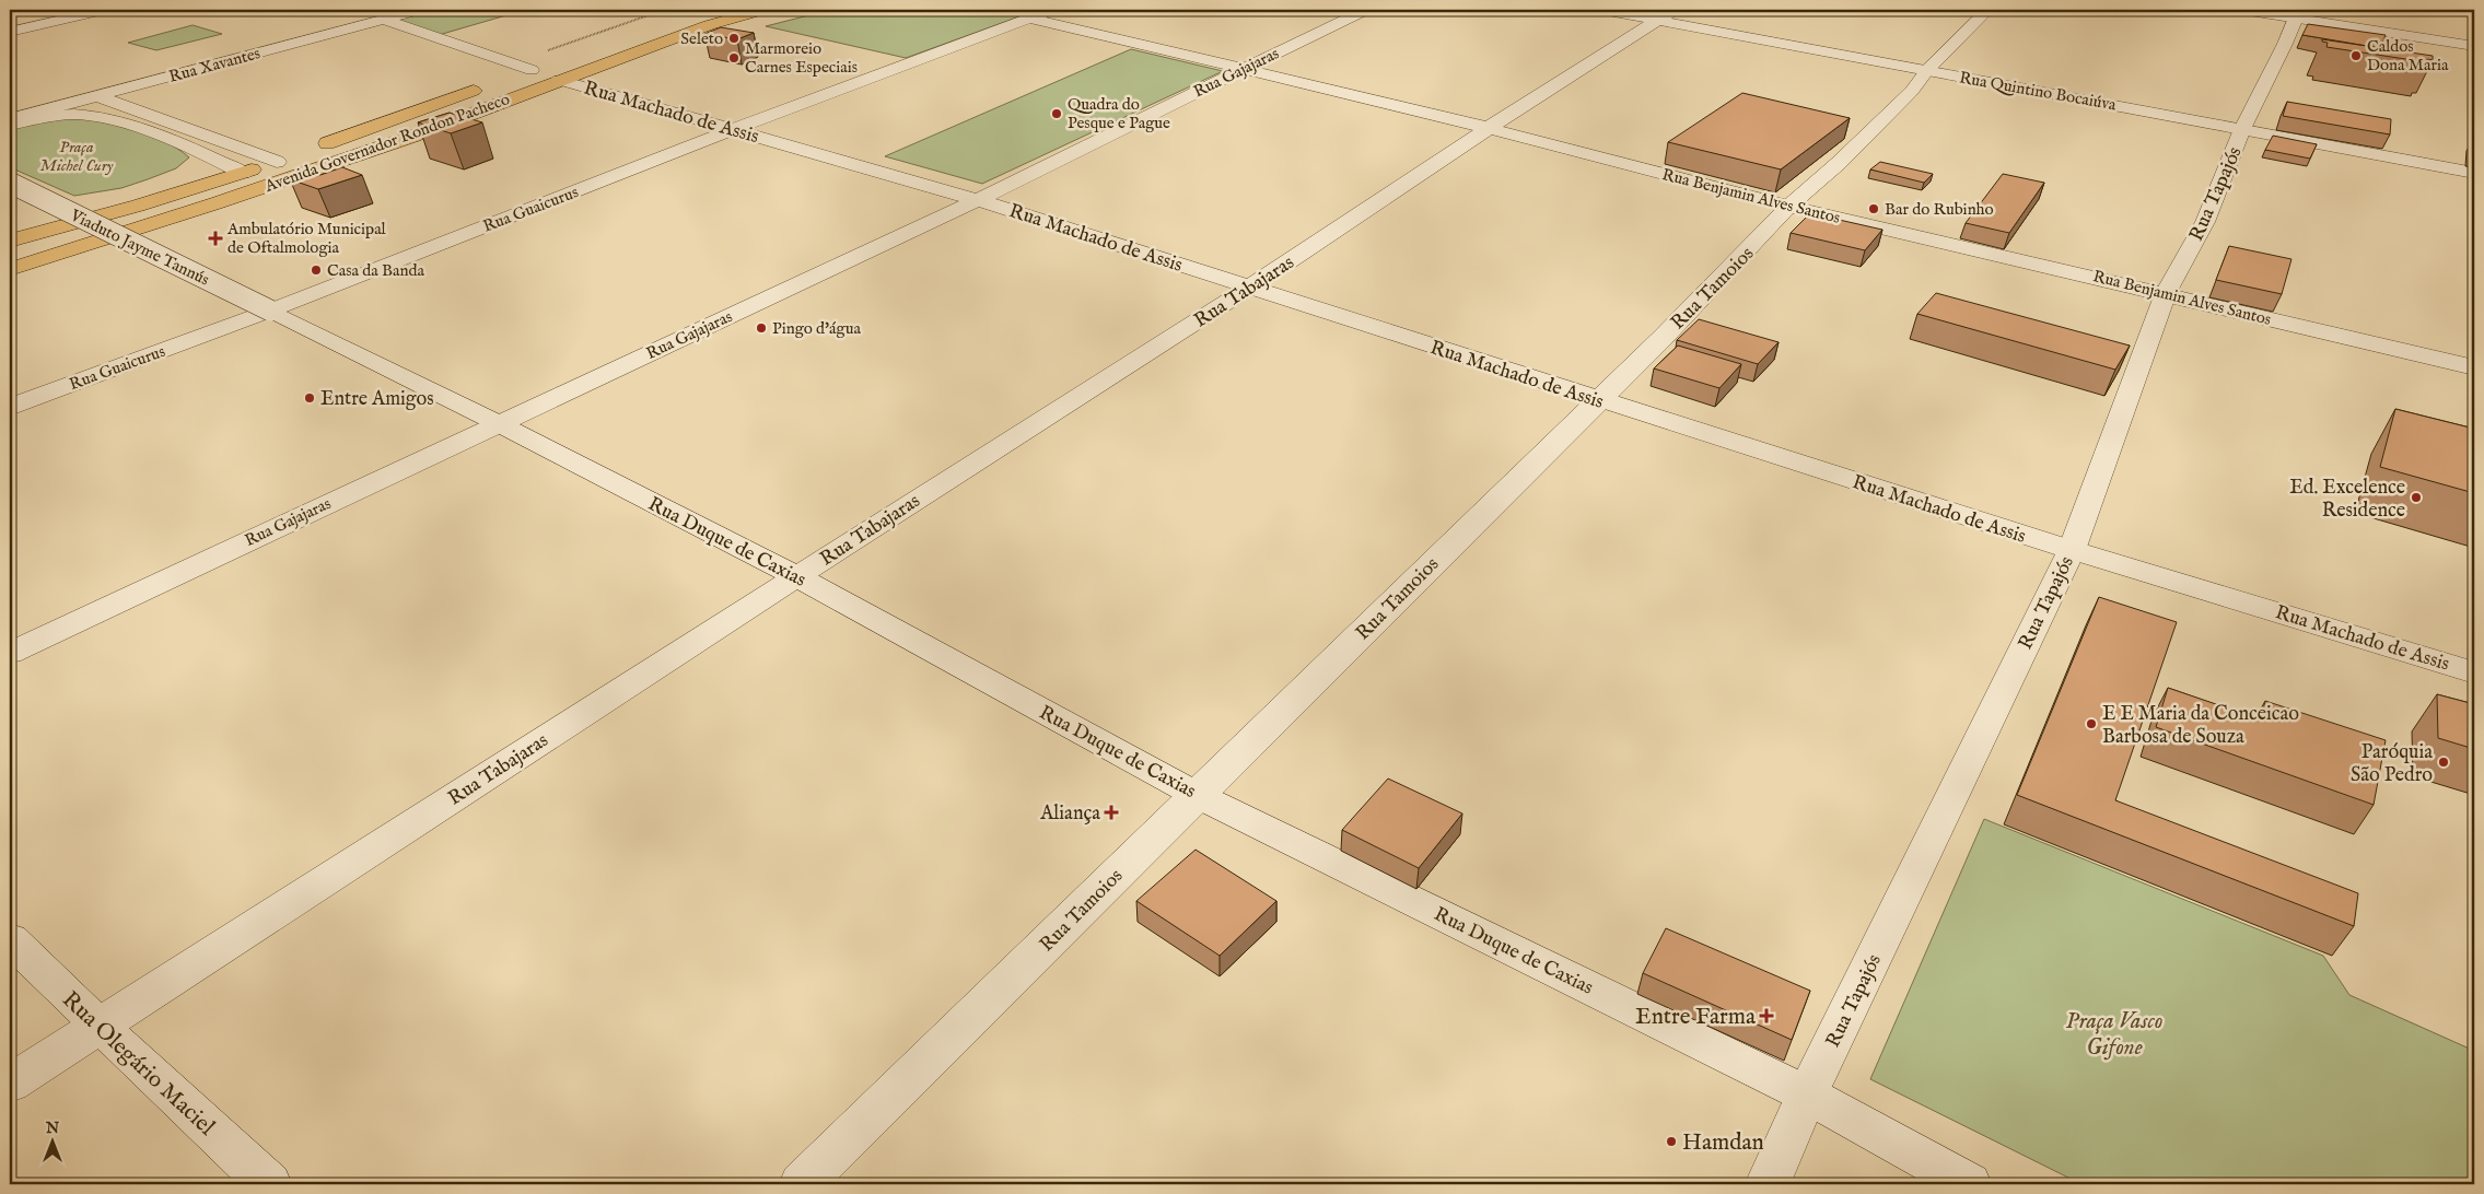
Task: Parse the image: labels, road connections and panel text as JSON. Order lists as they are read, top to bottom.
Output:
{
  "streets": {
    "main road": ["Avenida Governador Rondon Pacheco"],
    "street": [
      "Rua Xavantes",
      "Rua Gajajaras",
      "Rua Quintino Bocaiúva",
      "Rua Machado de Assis",
      "Rua Tapajós",
      "Rua Benjamin Alves Santos",
      "Rua Guaicurus",
      "Viaduto Jayme Tannús",
      "Rua Tamoios",
      "Rua Tabajaras",
      "Rua Duque de Caxias",
      "Rua Olegário Maciel"
    ]
  },
  "crossings": [
    ["Rua Gajajaras", "Rua Machado de Assis"],
    ["Rua Gajajaras", "Rua Benjamin Alves Santos"],
    ["Rua Gajajaras", "Rua Duque de Caxias"],
    ["Rua Quintino Bocaiúva", "Rua Tapajós"],
    ["Rua Quintino Bocaiúva", "Rua Tamoios"],
    ["Rua Quintino Bocaiúva", "Rua Tabajaras"],
    ["Rua Machado de Assis", "Avenida Governador Rondon Pacheco"],
    ["Rua Machado de Assis", "Rua Tapajós"],
    ["Rua Machado de Assis", "Rua Guaicurus"],
    ["Rua Machado de Assis", "Rua Tamoios"],
    ["Rua Machado de Assis", "Rua Tabajaras"],
    ["Rua Tapajós", "Rua Benjamin Alves Santos"],
    ["Rua Tapajós", "Rua Duque de Caxias"],
    ["Rua Benjamin Alves Santos", "Rua Guaicurus"],
    ["Rua Benjamin Alves Santos", "Rua Tamoios"],
    ["Rua Benjamin Alves Santos", "Rua Tabajaras"],
    ["Rua Guaicurus", "Viaduto Jayme Tannús"],
    ["Rua Guaicurus", "Rua Duque de Caxias"],
    ["Viaduto Jayme Tannús", "Rua Duque de Caxias"],
    ["Rua Tamoios", "Rua Duque de Caxias"],
    ["Rua Tabajaras", "Rua Duque de Caxias"],
    ["Rua Tabajaras", "Rua Olegário Maciel"]
  ],
  "parks": ["Praça Michel Cury", "Praça Vasco Gifone"],
  "places": {
    "other": [
      "Seleto",
      "Caldos Dona Maria",
      "Marmoreio Carnes Especiais",
      "Quadra do Pesque e Pague",
      "Bar do Rubinho",
      "Casa da Banda",
      "Pingo d'água",
      "Entre Amigos",
      "Ed. Excelence Residence",
      "E E Maria da Conceicao Barbosa de Souza",
      "Paróquia São Pedro",
      "Hamdan"
    ],
    "health": ["Ambulatório Municipal de Oftalmologia", "Aliança", "Entre Farma"]
  },
  "north": "top"
}
